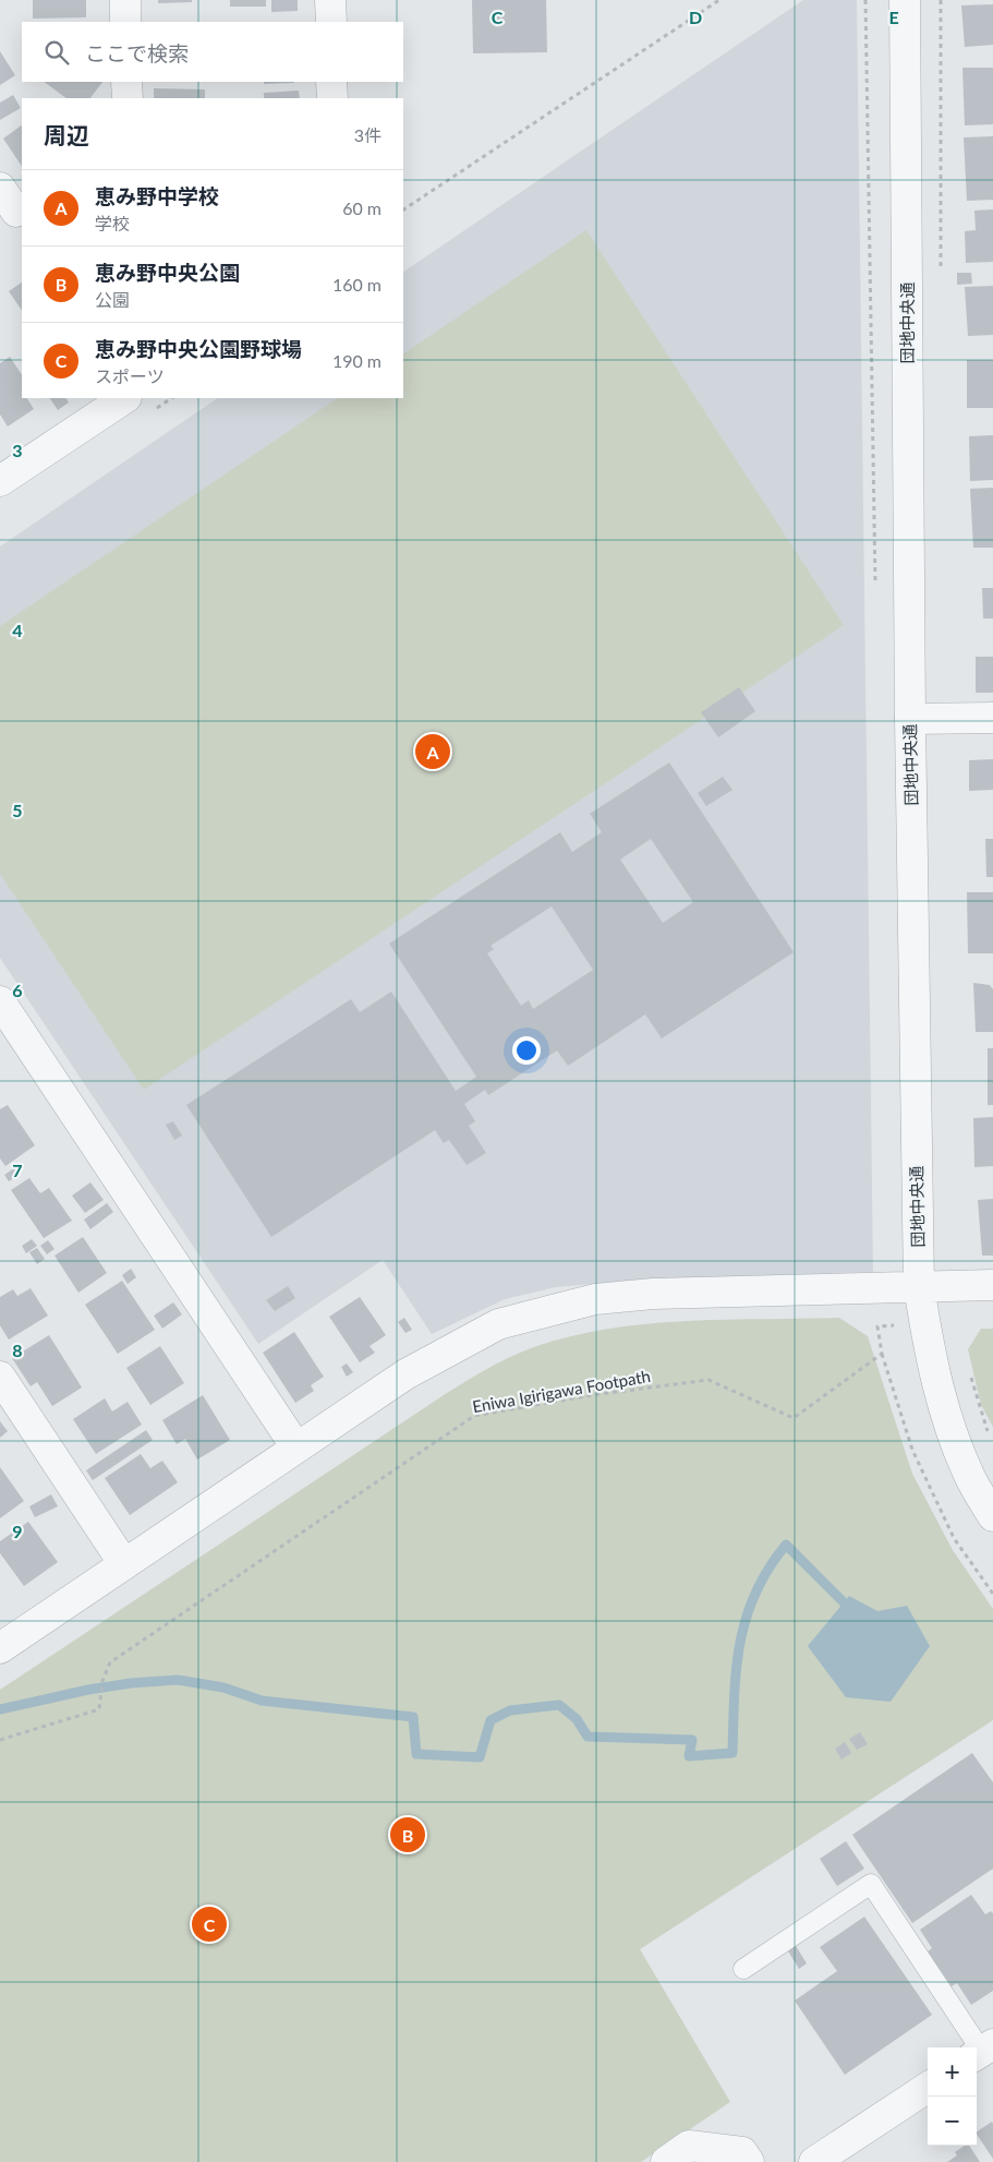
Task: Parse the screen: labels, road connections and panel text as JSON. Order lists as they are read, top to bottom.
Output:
{
  "streets": {
    "street": ["団地中央通"],
    "path": ["Eniwa Igirigawa Footpath"]
  },
  "page": {
    "search": "ここで検索",
    "heading": ["周辺", "3件"],
    "list": [
      {
        "mark": "A",
        "name": "恵み野中学校",
        "note": "学校",
        "value": "60 m"
      },
      {
        "mark": "B",
        "name": "恵み野中央公園",
        "note": "公園",
        "value": "160 m"
      },
      {
        "mark": "C",
        "name": "恵み野中央公園野球場",
        "note": "スポーツ",
        "value": "190 m"
      }
    ],
    "pins": ["A", "B", "C"],
    "map_buttons": ["+", "−"]
  },
  "grid": {
    "columns": ["C", "D", "E"],
    "rows": [
      "3",
      "4",
      "5",
      "6",
      "7",
      "8",
      "9"
    ]
  }
}
